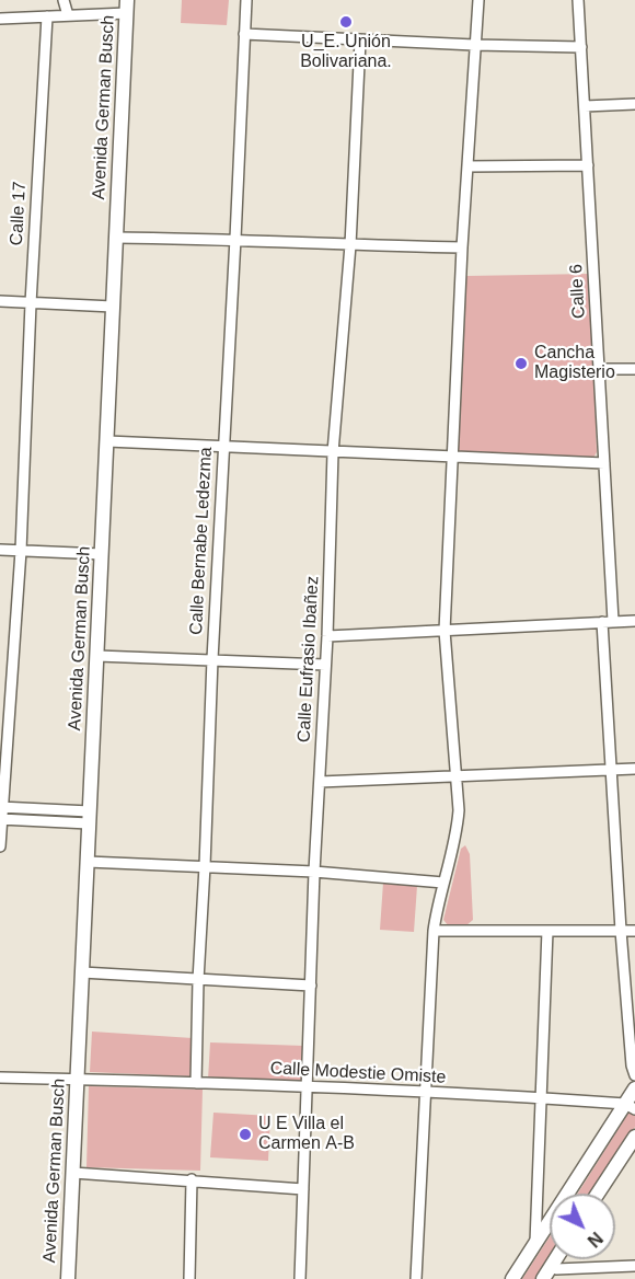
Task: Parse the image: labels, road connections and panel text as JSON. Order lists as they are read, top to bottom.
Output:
{
  "streets": {
    "main road": ["Avenida German Busch"],
    "street": [
      "Calle 17",
      "Calle 6",
      "Calle Bernabe Ledezma",
      "Calle Eufrasio Ibañez",
      "Calle Modestie Omiste"
    ]
  },
  "crossings": [
    ["Avenida German Busch", "Calle Modestie Omiste"],
    ["Calle Bernabe Ledezma", "Calle Modestie Omiste"],
    ["Calle Eufrasio Ibañez", "Calle Modestie Omiste"]
  ],
  "places": ["U_E. Unión Bolivariana.", "Cancha Magisterio", "U E Villa el Carmen A-B"],
  "north": "bottom right"
}
